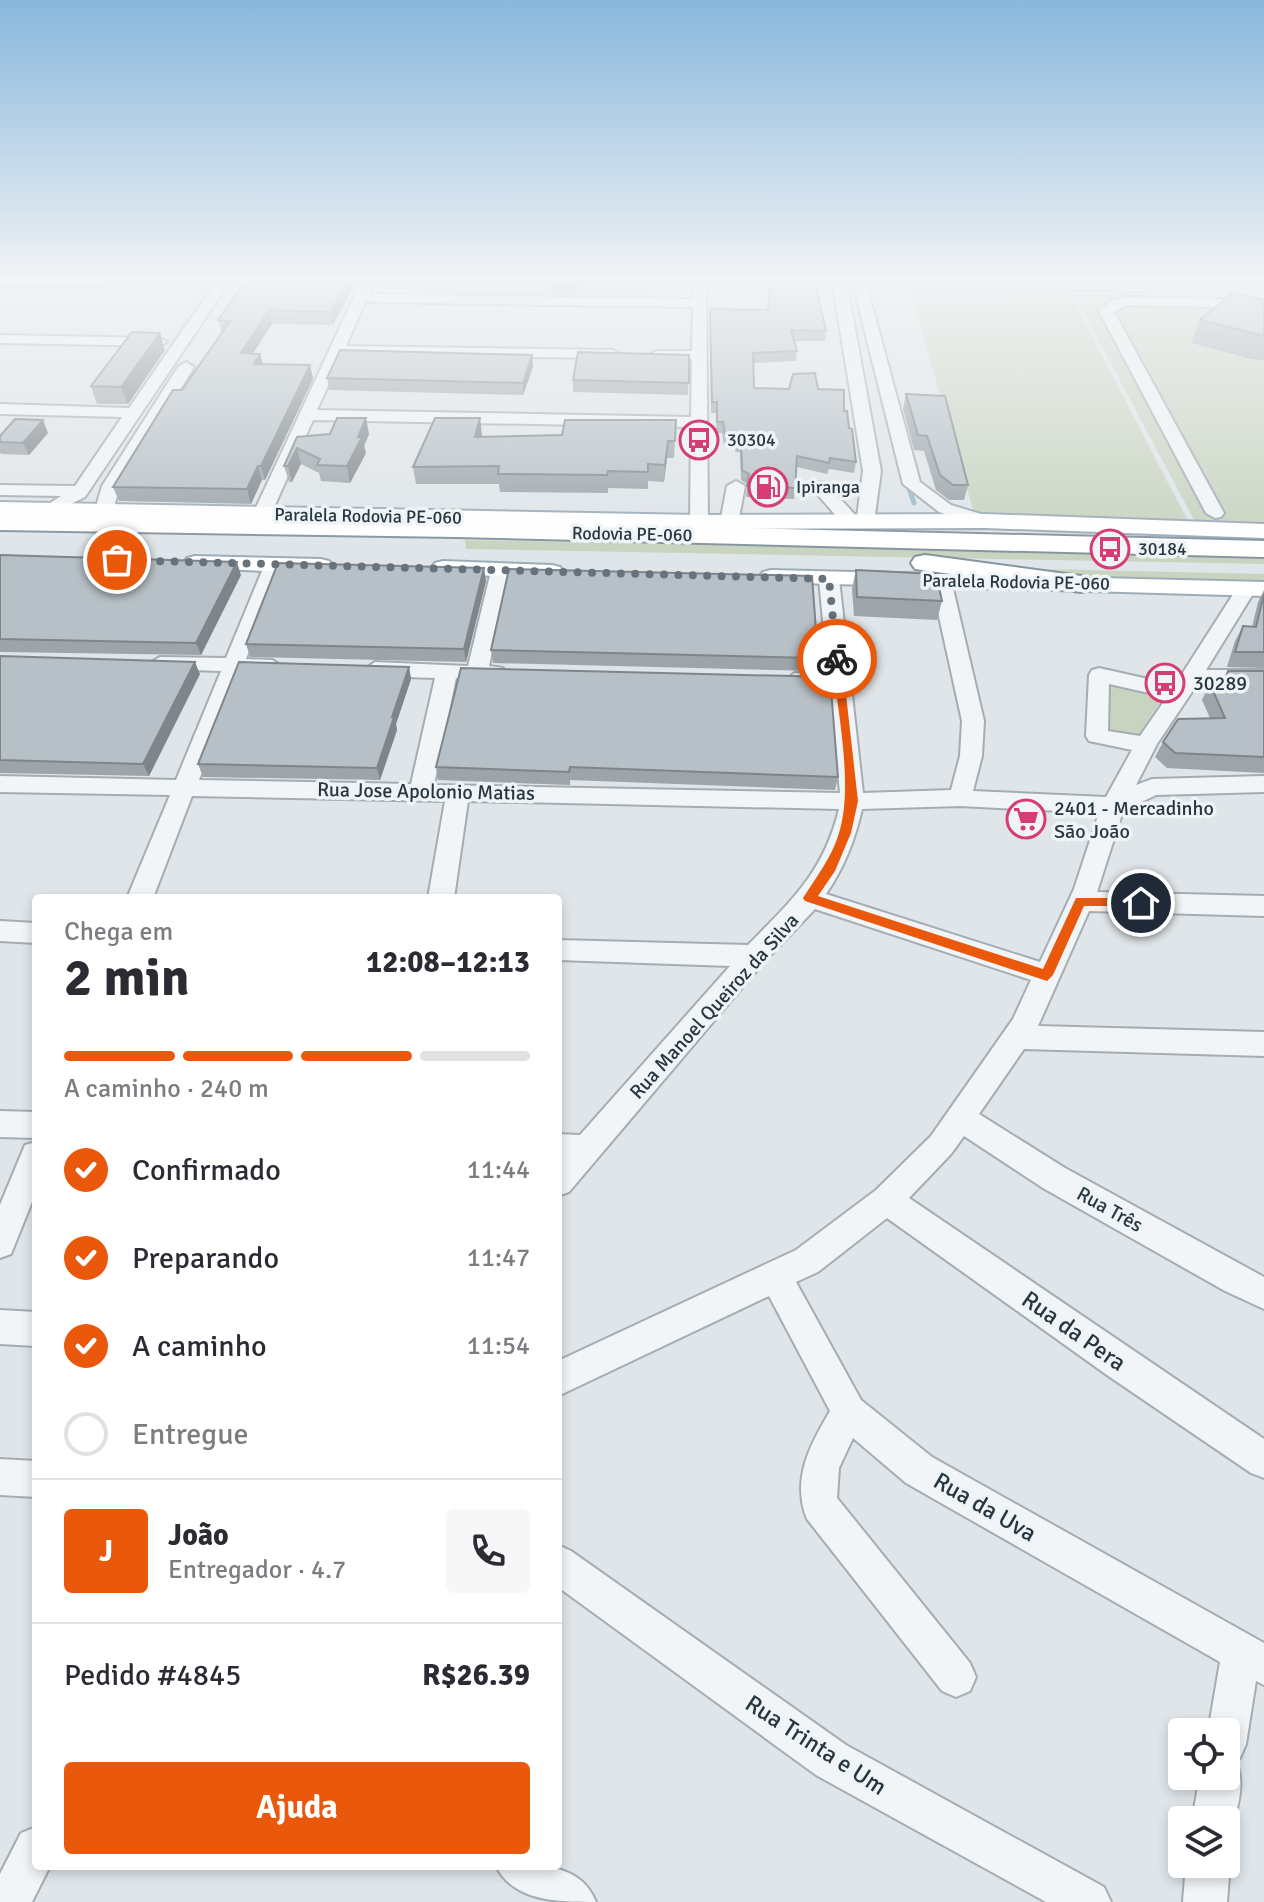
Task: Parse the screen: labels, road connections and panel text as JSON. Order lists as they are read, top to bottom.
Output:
{
  "streets": {
    "highway": ["Rodovia PE-060"],
    "main road": ["Paralela Rodovia PE-060"],
    "street": [
      "Rua Jose Apolonio Matias",
      "Rua Manoel Queiroz da Silva",
      "Rua Três",
      "Rua da Pera",
      "Rua da Uva",
      "Rua Trinta e Um"
    ]
  },
  "crossings": [
    ["Paralela Rodovia PE-060", "Rodovia PE-060"],
    ["Paralela Rodovia PE-060", "Rua Manoel Queiroz da Silva"],
    ["Rua Jose Apolonio Matias", "Rua Manoel Queiroz da Silva"]
  ],
  "places": {
    "bus stop": ["30304", "30184", "30289"],
    "fuel station": ["Ipiranga"],
    "supermarket": ["2401 - Mercadinho São João"]
  },
  "page": {
    "heading": ["2 min", "Chega em", "12:08–12:13"],
    "panel": [
      "João",
      "Entregador · 4.7",
      "Pedido #4845",
      "R$26.39"
    ],
    "bar": "A caminho · 240 m",
    "list": [
      ["Confirmado", "11:44"],
      ["Preparando", "11:47"],
      ["A caminho", "11:54"],
      "Entregue"
    ],
    "round": "J",
    "buttons": "Ajuda"
  }
}
